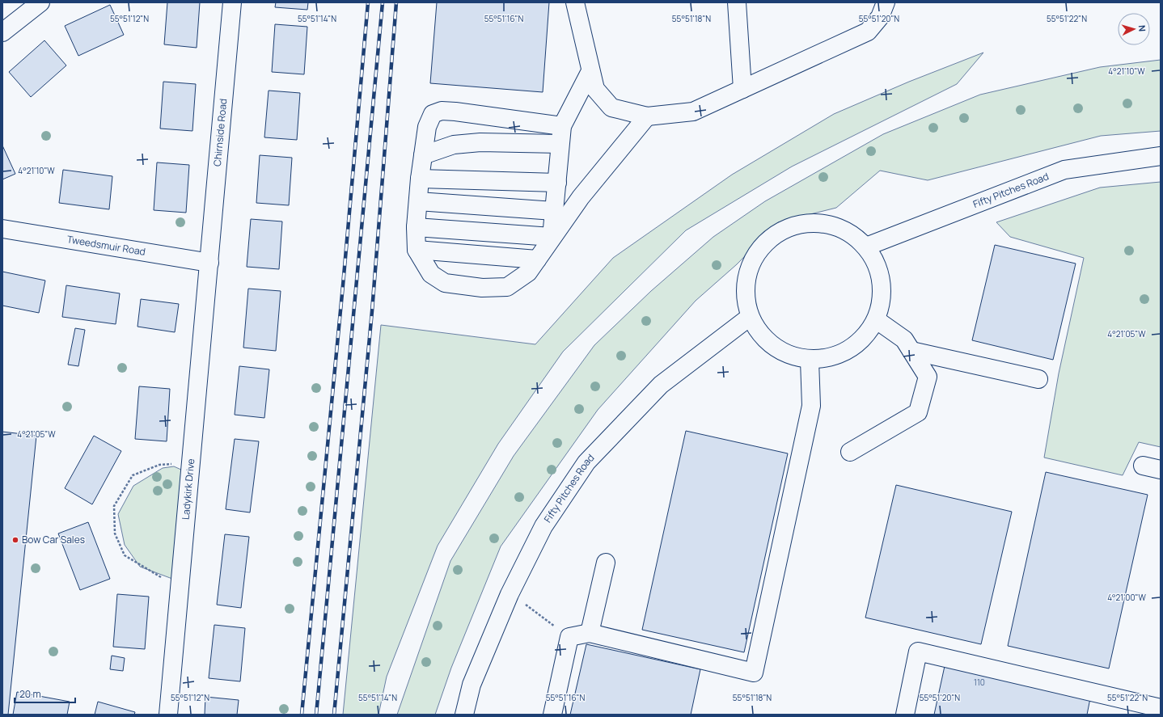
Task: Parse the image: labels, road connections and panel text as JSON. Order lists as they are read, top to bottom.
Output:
{
  "streets": {
    "street": [
      "Chirnside Road",
      "Fifty Pitches Road",
      "Tweedsmuir Road",
      "Ladykirk Drive"
    ]
  },
  "crossings": [
    ["Chirnside Road", "Tweedsmuir Road"],
    ["Chirnside Road", "Ladykirk Drive"],
    ["Tweedsmuir Road", "Ladykirk Drive"]
  ],
  "places": ["Bow Car Sales"],
  "house_numbers": ["110"],
  "scale_bar": "20 m",
  "north": "right",
  "coordinates": [
    "55°51'12\"N",
    "55°51'14\"N",
    "55°51'16\"N",
    "55°51'18\"N",
    "55°51'20\"N",
    "55°51'22\"N",
    "4°21'10\"W",
    "4°21'05\"W",
    "4°21'00\"W"
  ]
}
